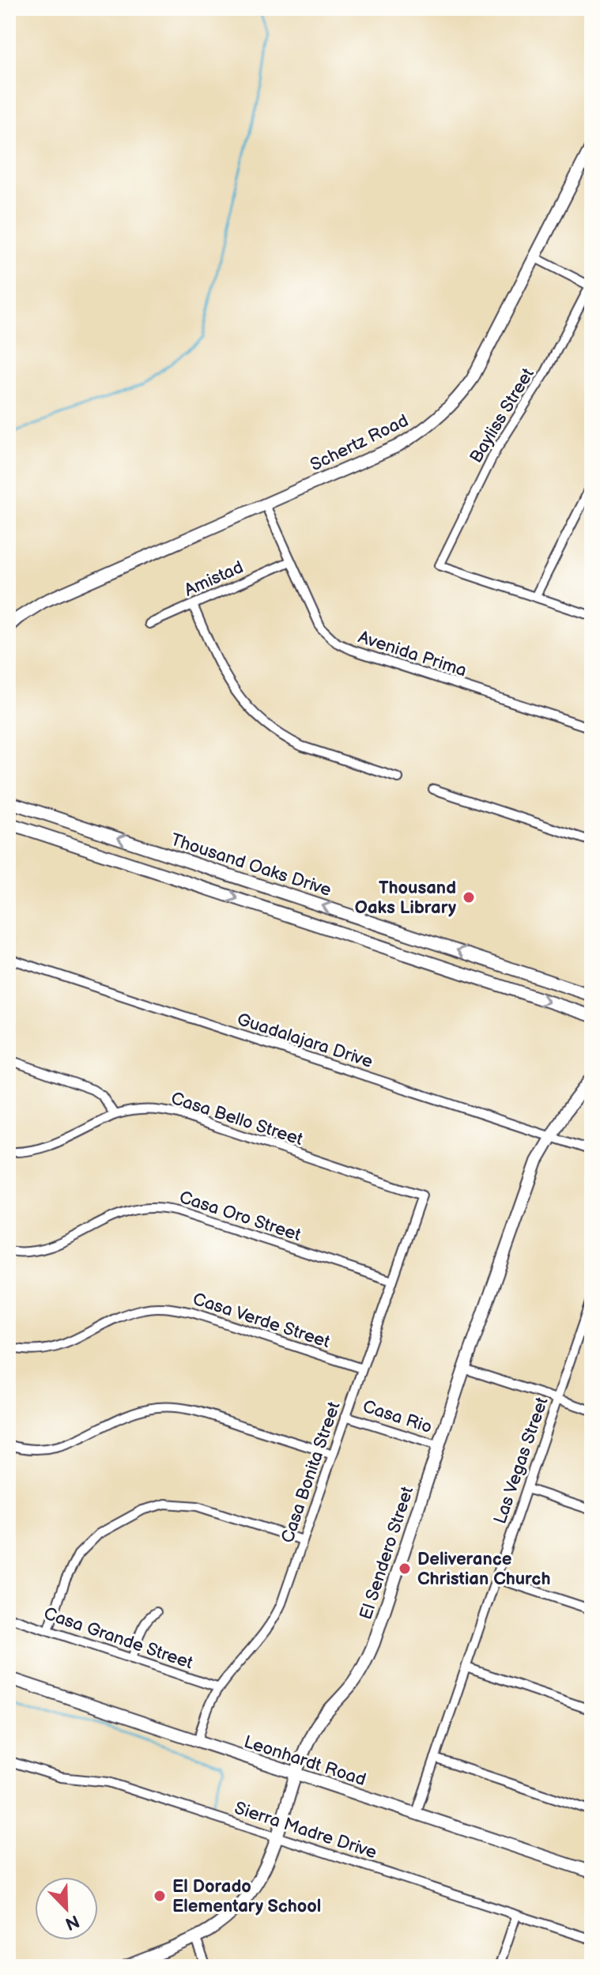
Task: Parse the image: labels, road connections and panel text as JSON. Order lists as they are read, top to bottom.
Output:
{
  "streets": {
    "street": [
      "Bayliss Street",
      "Schertz Road",
      "Amistad",
      "Avenida Prima",
      "Thousand Oaks Drive",
      "Guadalajara Drive",
      "Casa Bello Street",
      "Casa Oro Street",
      "Casa Verde Street",
      "Casa Rio",
      "Las Vegas Street",
      "Casa Bonita Street",
      "El Sendero Street",
      "Casa Grande Street",
      "Leonhardt Road",
      "Sierra Madre Drive"
    ]
  },
  "crossings": [
    ["Schertz Road", "Avenida Prima"],
    ["Amistad", "Avenida Prima"],
    ["Guadalajara Drive", "El Sendero Street"],
    ["Casa Bello Street", "Casa Bonita Street"],
    ["Casa Oro Street", "Casa Bonita Street"],
    ["Casa Verde Street", "Casa Bonita Street"],
    ["Casa Rio", "Casa Bonita Street"],
    ["Casa Rio", "El Sendero Street"],
    ["Las Vegas Street", "Leonhardt Road"],
    ["Casa Bonita Street", "Casa Grande Street"],
    ["Casa Bonita Street", "Leonhardt Road"],
    ["El Sendero Street", "Leonhardt Road"],
    ["El Sendero Street", "Sierra Madre Drive"]
  ],
  "places": ["Thousand Oaks Library", "Deliverance Christian Church", "El Dorado Elementary School"],
  "north": "bottom right"
}
